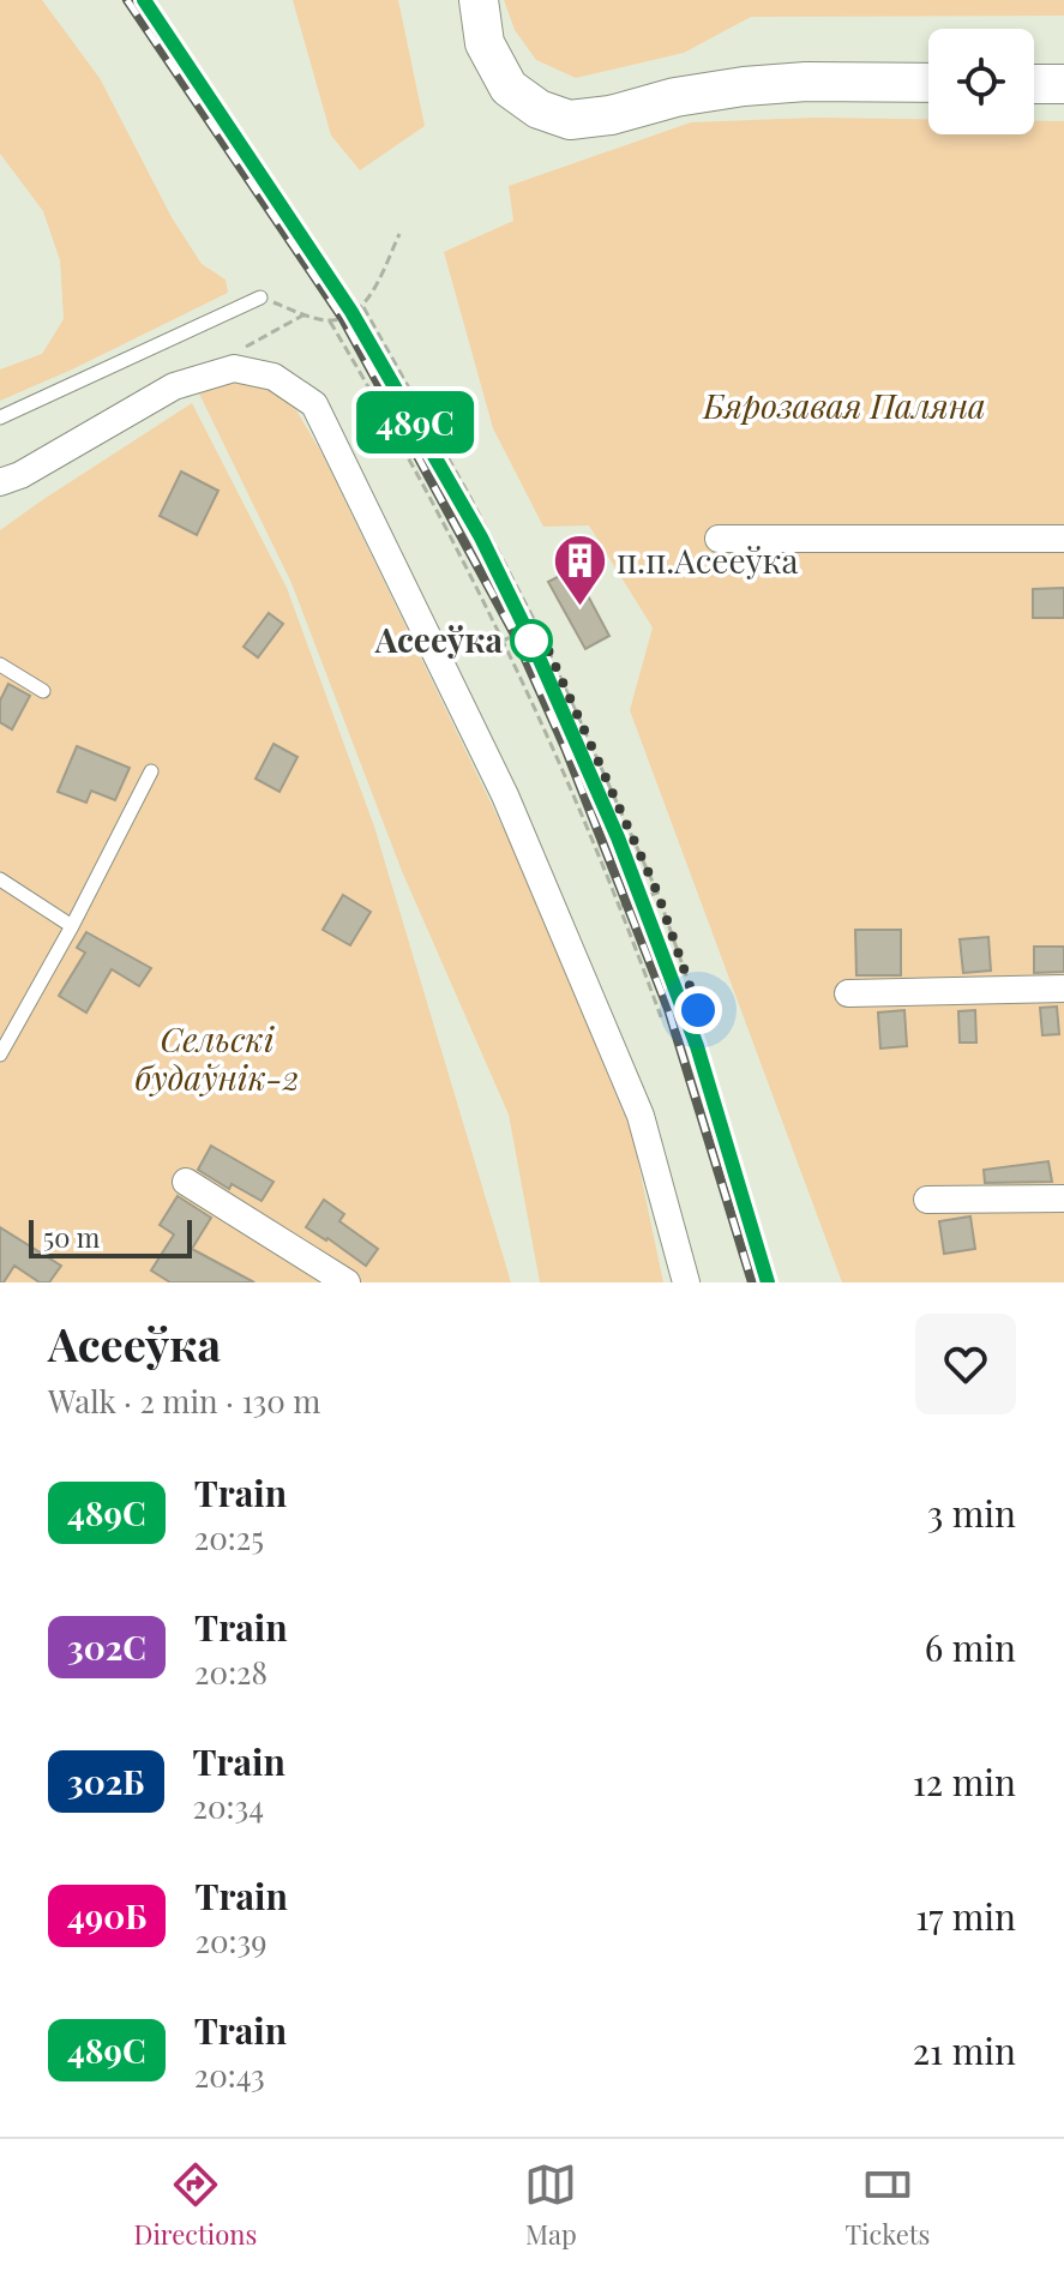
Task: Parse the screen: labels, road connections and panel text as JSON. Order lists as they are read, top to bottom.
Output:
{
  "parks": ["Бярозавая Паляна", "Сельскі будаўнік-2"],
  "places": {
    "building": ["п.п.Асееўка"],
    "other": ["Асееўка"]
  },
  "scale_bar": "50 m",
  "page": {
    "on_map": "489С",
    "scale": "50 m",
    "heading": ["Асееўка", "Walk · 2 min · 130 m"],
    "list": [
      {
        "mark": "489С",
        "name": "Train",
        "note": "20:25",
        "value": "3 min"
      },
      {
        "mark": "302С",
        "name": "Train",
        "note": "20:28",
        "value": "6 min"
      },
      {
        "mark": "302Б",
        "name": "Train",
        "note": "20:34",
        "value": "12 min"
      },
      {
        "mark": "490Б",
        "name": "Train",
        "note": "20:39",
        "value": "17 min"
      },
      {
        "mark": "489С",
        "name": "Train",
        "note": "20:43",
        "value": "21 min"
      }
    ],
    "tabs": ["Directions", "Map", "Tickets"]
  }
}
